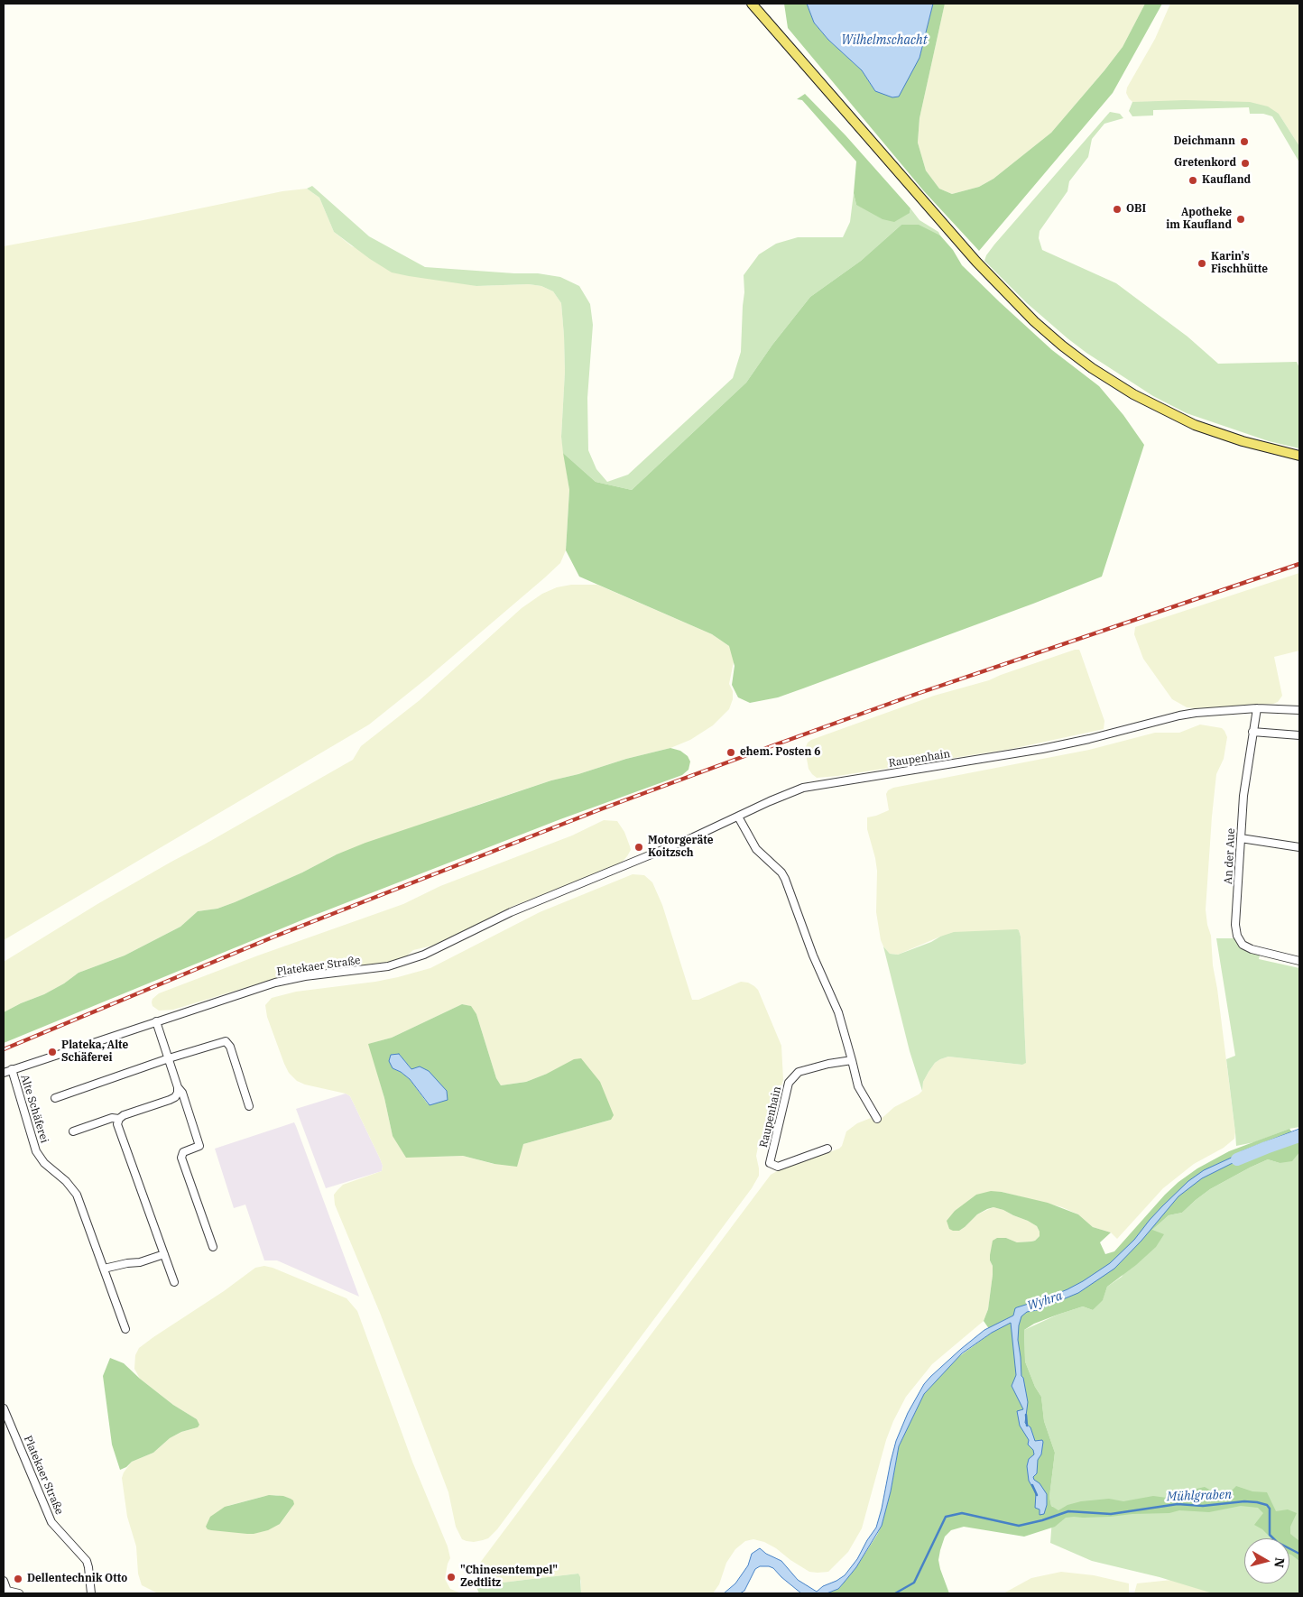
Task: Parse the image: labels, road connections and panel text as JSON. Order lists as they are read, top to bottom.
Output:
{
  "streets": {
    "street": [
      "Raupenhain",
      "An der Aue",
      "Platekaer Straße",
      "Alte Schäferei"
    ]
  },
  "crossings": [
    ["Raupenhain", "An der Aue"],
    ["Raupenhain", "Platekaer Straße"],
    ["Platekaer Straße", "Alte Schäferei"]
  ],
  "water": ["Wilhelmschacht", "Wyhra", "Mühlgraben"],
  "places": [
    "Deichmann",
    "Gretenkord",
    "Kaufland",
    "OBI",
    "Apotheke im Kaufland",
    "Karin's Fischhütte",
    "ehem. Posten 6",
    "Motorgeräte Koitzsch",
    "Plateka, Alte Schäferei",
    "\"Chinesentempel\" Zedtlitz",
    "Dellentechnik Otto"
  ],
  "north": "right"
}
